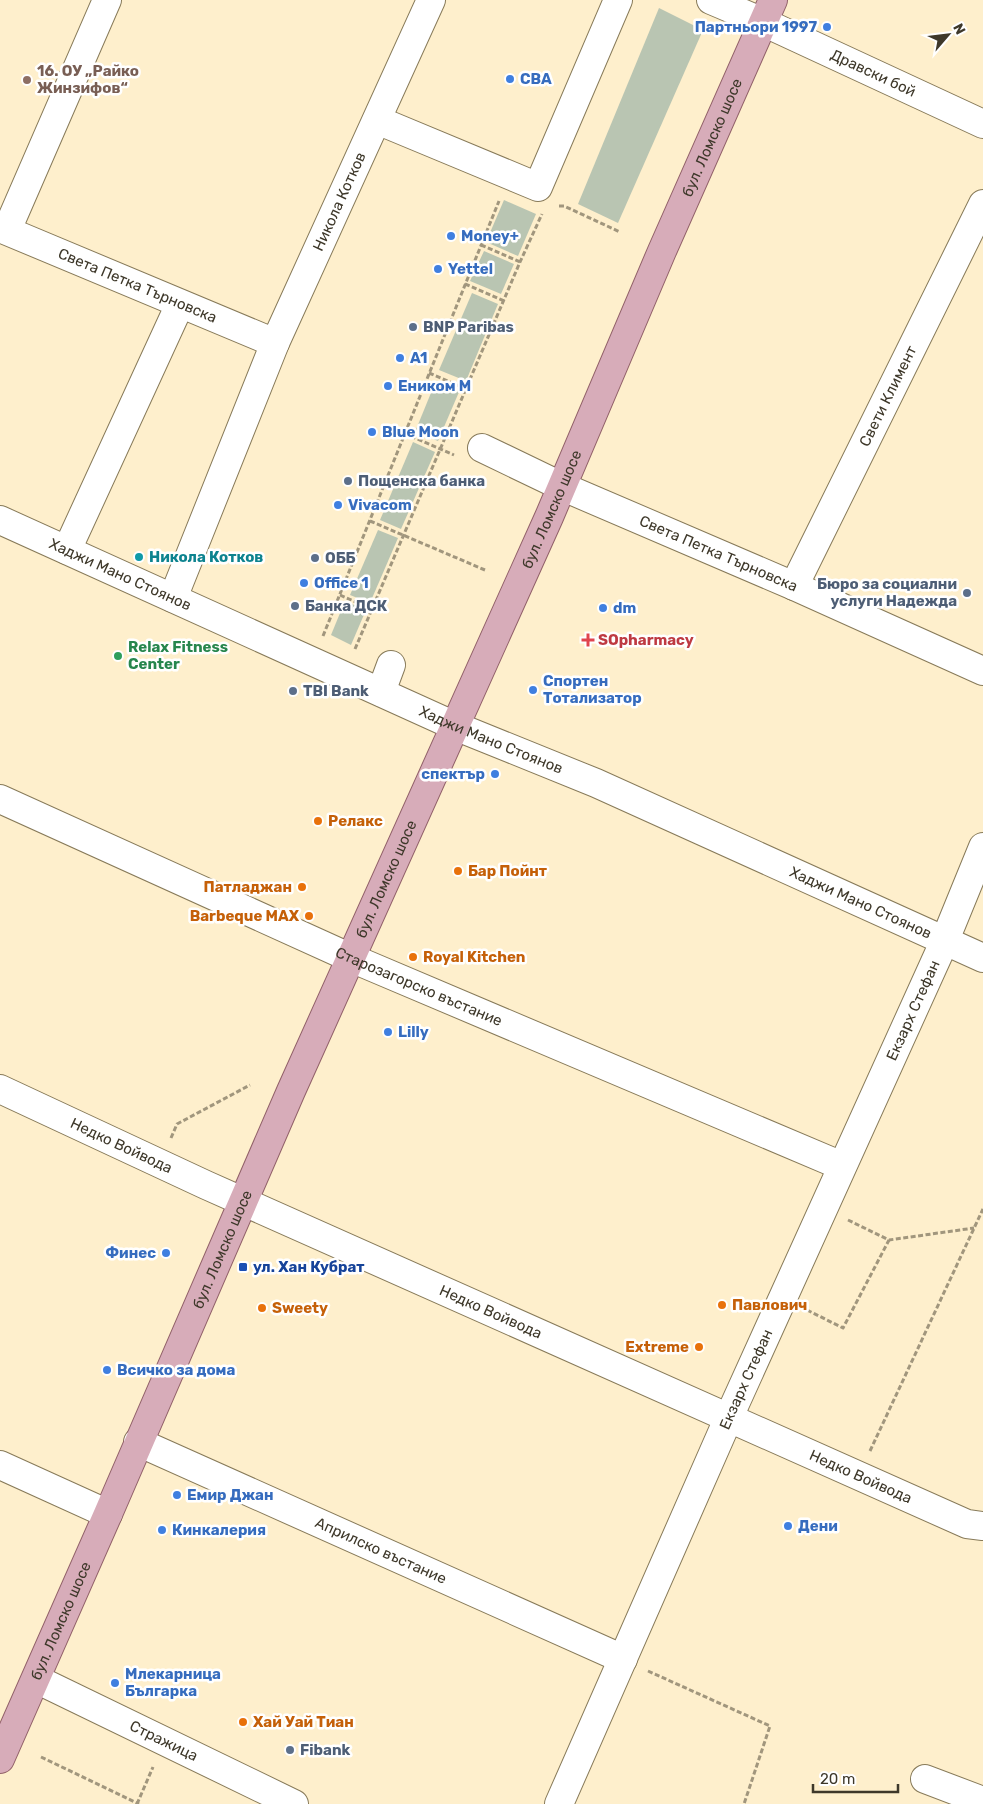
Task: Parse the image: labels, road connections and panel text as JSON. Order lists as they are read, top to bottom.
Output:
{
  "streets": {
    "main road": ["бул. Ломско шосе"],
    "street": [
      "Дравски бой",
      "Никола Котков",
      "Света Петка Търновска",
      "Свети Климент",
      "Хаджи Мано Стоянов",
      "Старозагорско въстание",
      "Екзарх Стефан",
      "Недко Войвода",
      "Априлско въстание",
      "Стражица"
    ]
  },
  "crossings": [
    ["Дравски бой", "бул. Ломско шосе"],
    ["бул. Ломско шосе", "Света Петка Търновска"],
    ["бул. Ломско шосе", "Хаджи Мано Стоянов"],
    ["бул. Ломско шосе", "Старозагорско въстание"],
    ["бул. Ломско шосе", "Недко Войвода"],
    ["бул. Ломско шосе", "Априлско въстание"],
    ["бул. Ломско шосе", "Стражица"],
    ["Никола Котков", "Света Петка Търновска"],
    ["Никола Котков", "Хаджи Мано Стоянов"],
    ["Света Петка Търновска", "Свети Климент"],
    ["Хаджи Мано Стоянов", "Екзарх Стефан"],
    ["Старозагорско въстание", "Екзарх Стефан"],
    ["Екзарх Стефан", "Недко Войвода"],
    ["Екзарх Стефан", "Априлско въстание"]
  ],
  "places": {
    "other": [
      "Партньори 1997",
      "CBA",
      "16. ОУ „Райко Жинзифов“",
      "Money+",
      "Yettel",
      "BNP Paribas",
      "A1",
      "Еником М",
      "Blue Moon",
      "Пощенска банка",
      "Vivacom",
      "Никола Котков",
      "ОББ",
      "Office 1",
      "Бюро за социални услуги Надежда",
      "Банка ДСК",
      "dm",
      "Relax Fitness Center",
      "Спортен Тотализатор",
      "TBI Bank",
      "спектър",
      "Релакс",
      "Бар Пойнт",
      "Патладжан",
      "Barbeque MAX",
      "Royal Kitchen",
      "Lilly",
      "Финес",
      "Павлович",
      "Sweety",
      "Extreme",
      "Всичко за дома",
      "Емир Джан",
      "Дени",
      "Кинкалерия",
      "Млекарница Българка",
      "Хай Уай Тиан",
      "Fibank"
    ],
    "health": ["SOpharmacy"],
    "transit": ["ул. Хан Кубрат"]
  },
  "scale_bar": "20 m",
  "north": "top right"
}
